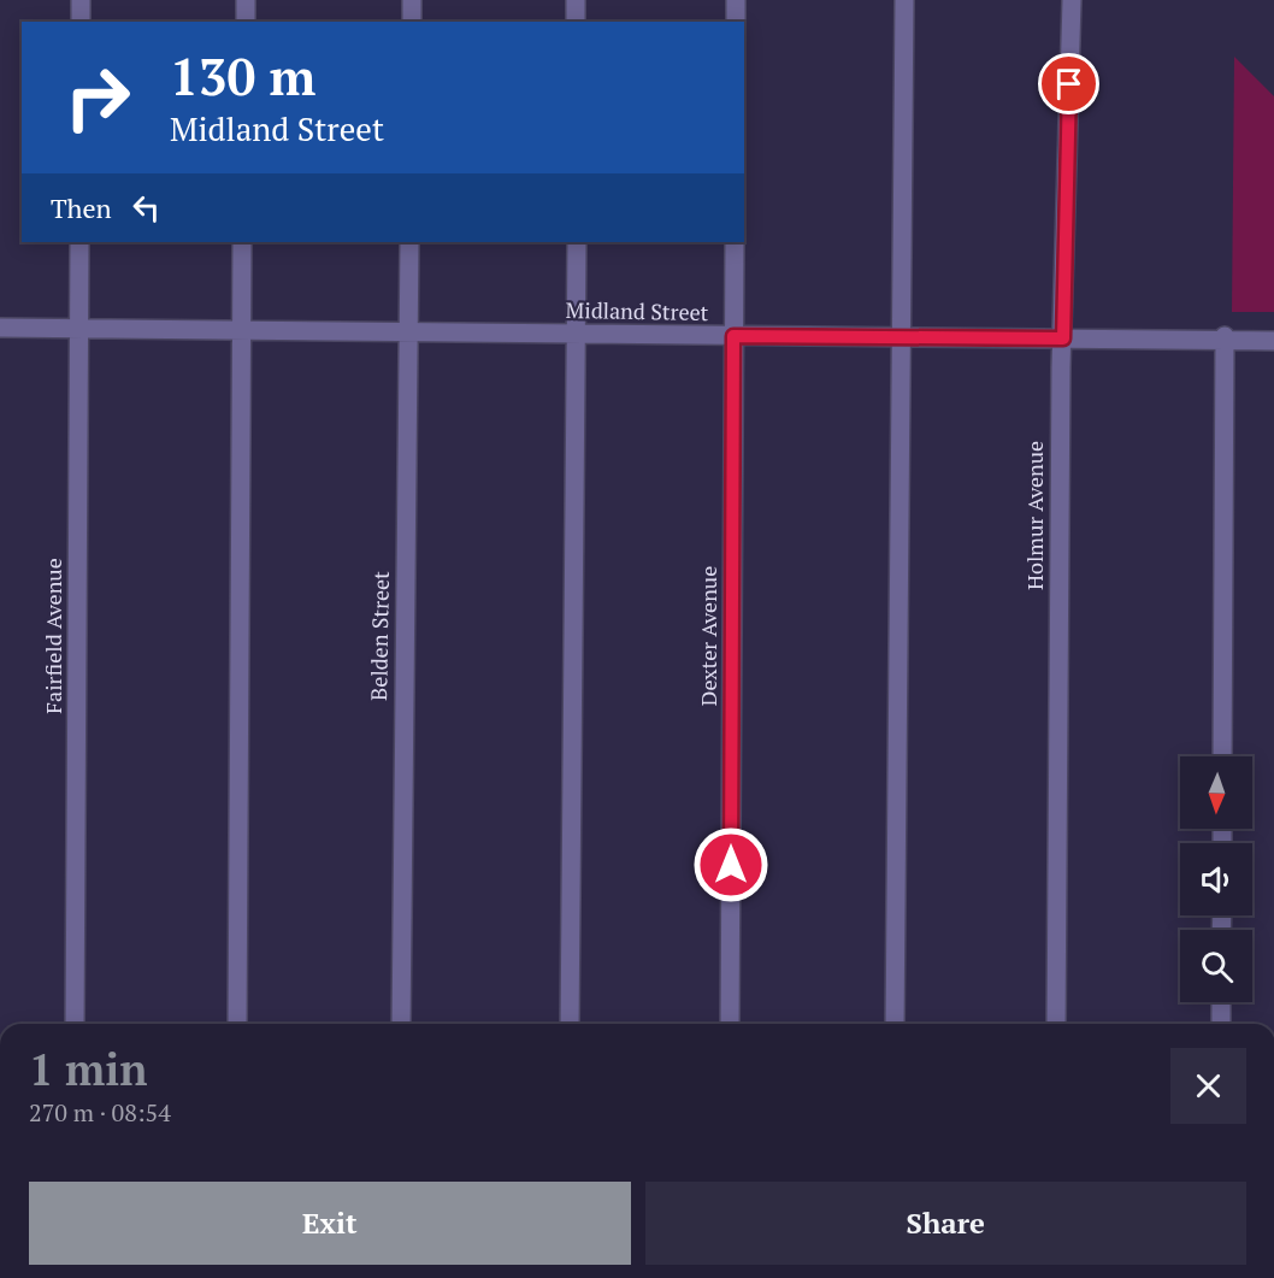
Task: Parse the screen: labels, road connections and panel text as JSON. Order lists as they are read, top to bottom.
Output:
{
  "streets": {
    "street": [
      "Midland Street",
      "Holmur Avenue",
      "Fairfield Avenue",
      "Belden Street",
      "Dexter Avenue"
    ]
  },
  "crossings": [
    ["Midland Street", "Holmur Avenue"],
    ["Midland Street", "Fairfield Avenue"],
    ["Midland Street", "Belden Street"],
    ["Midland Street", "Dexter Avenue"]
  ],
  "north": "bottom",
  "page": {
    "turn": ["130 m", "Midland Street"],
    "then": "Then",
    "heading": ["1 min", "270 m · 08:54"],
    "buttons": ["Exit", "Share"]
  }
}
